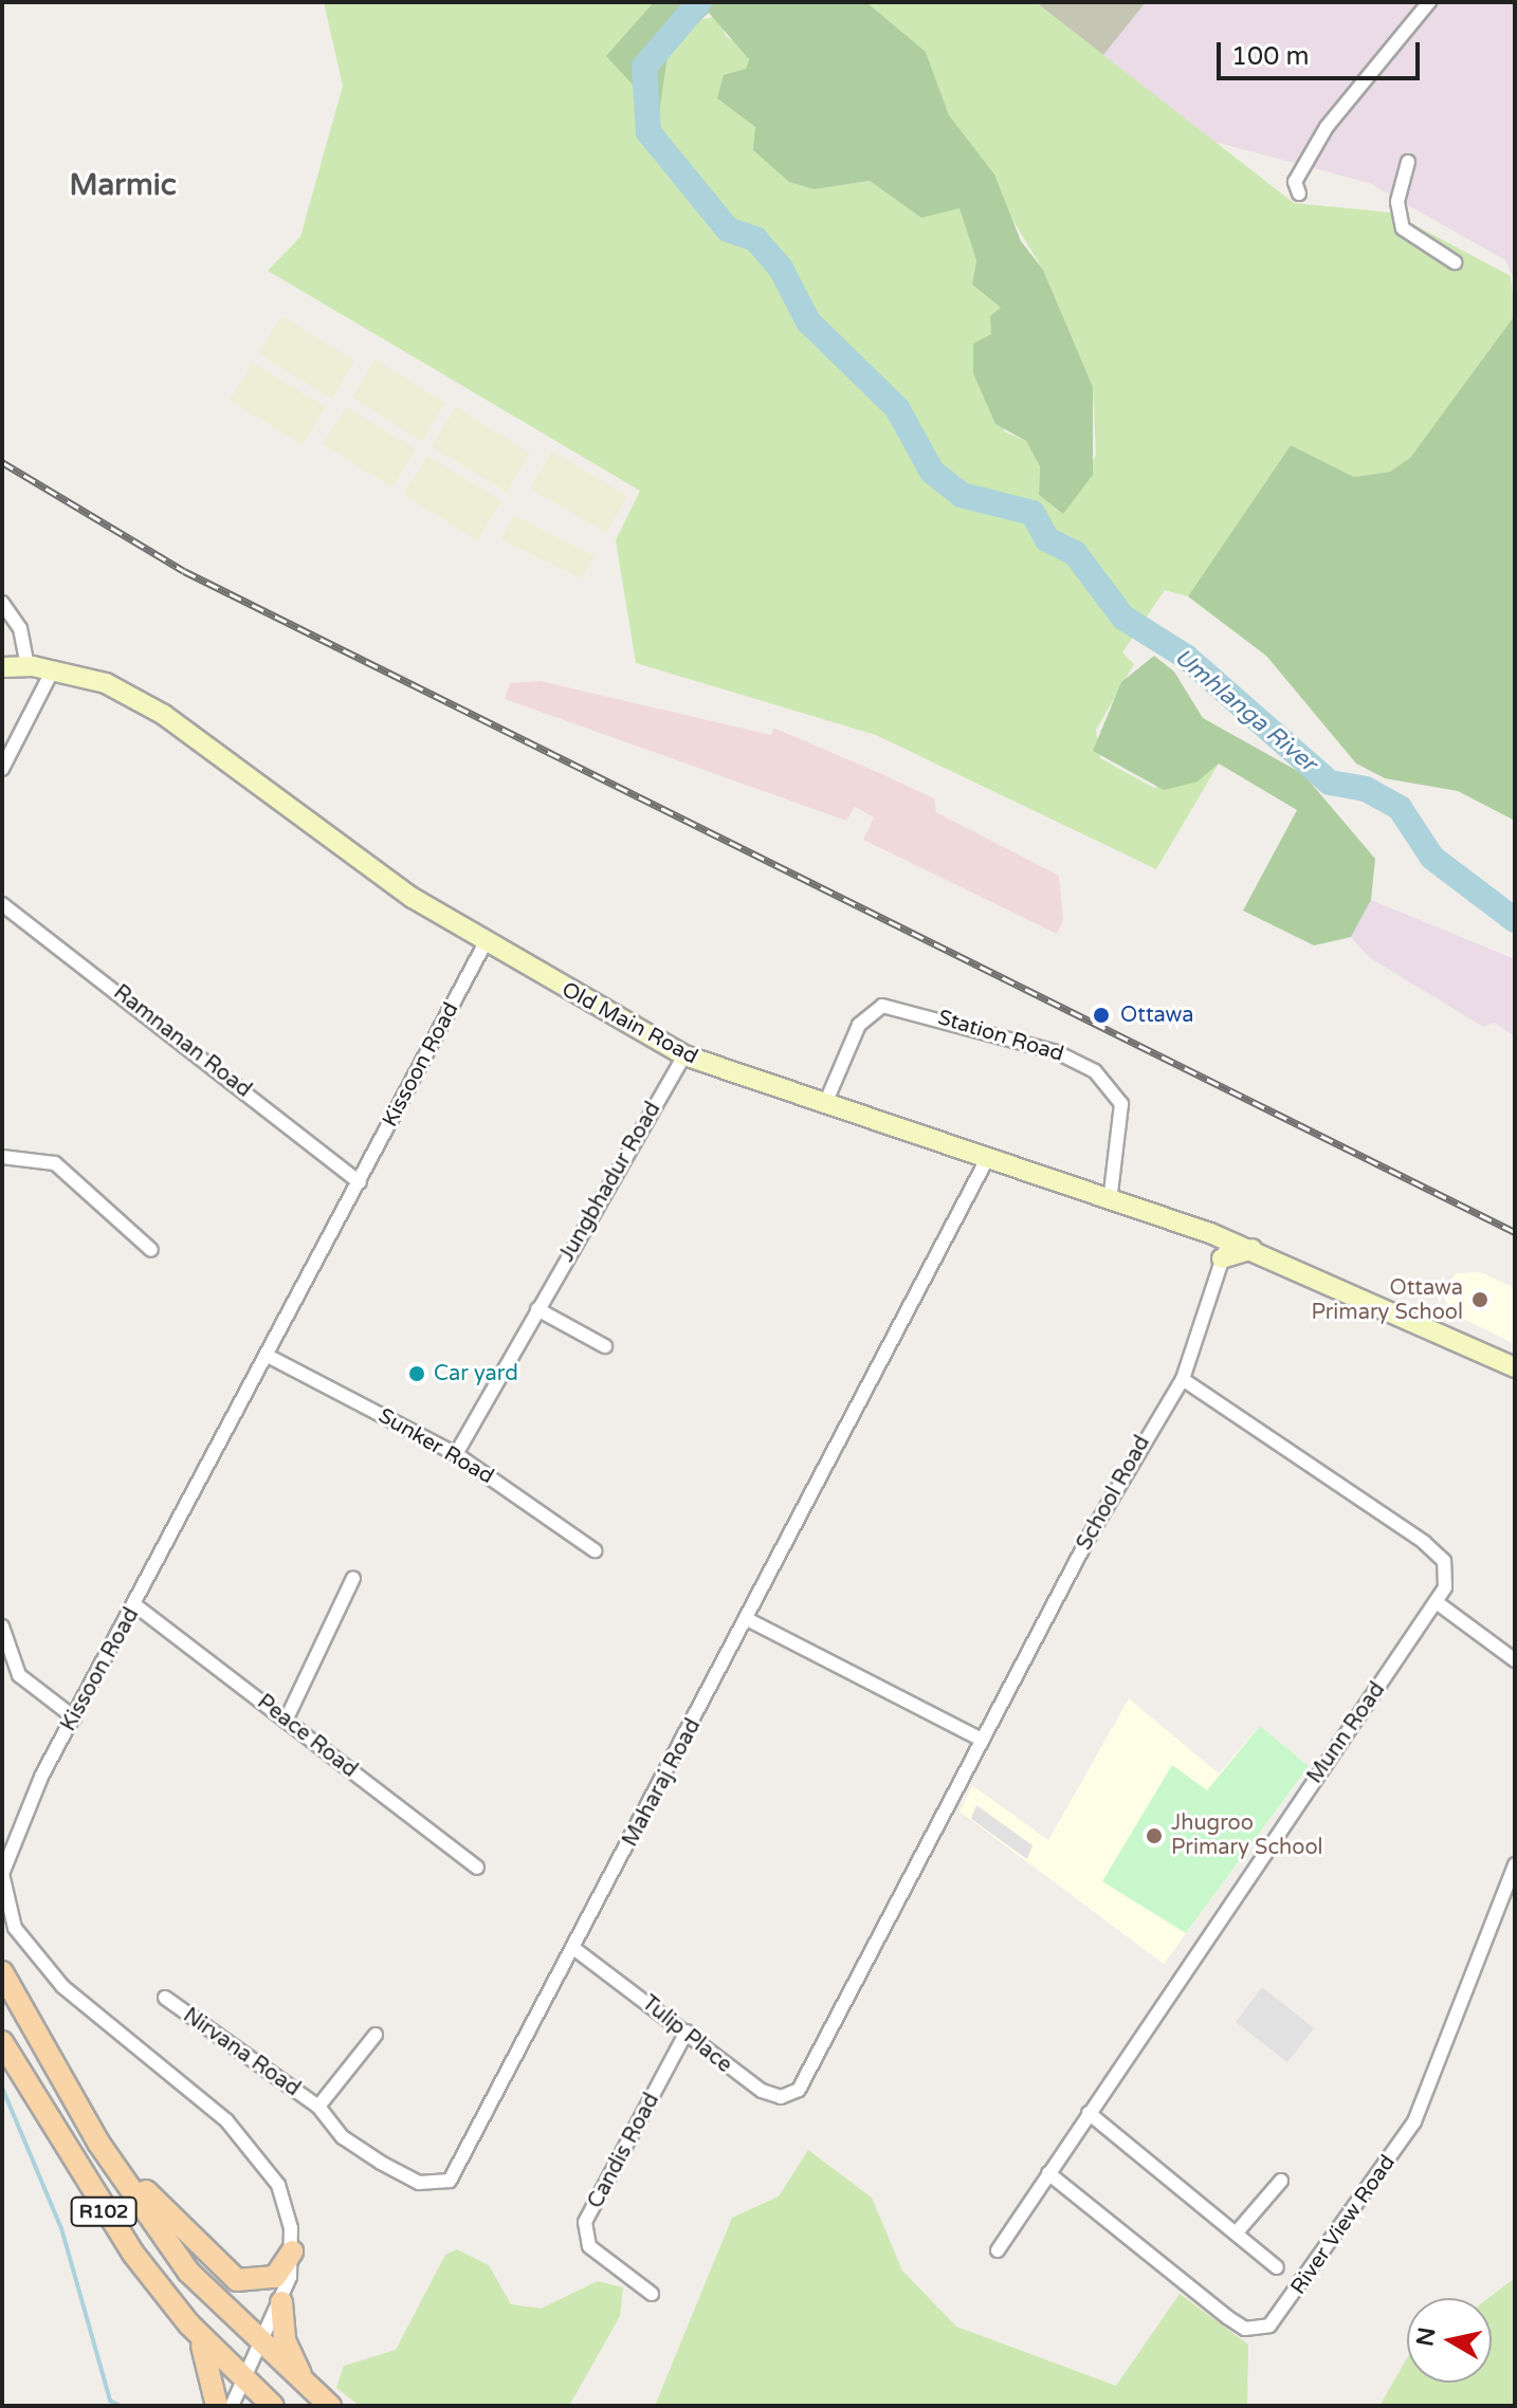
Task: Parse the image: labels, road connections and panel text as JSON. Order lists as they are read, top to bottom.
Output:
{
  "streets": {
    "main road": ["R102"],
    "street": [
      "Old Main Road",
      "Station Road",
      "Ramnanan Road",
      "Kissoon Road",
      "Jungbhadur Road",
      "Sunker Road",
      "School Road",
      "Munn Road",
      "Peace Road",
      "Maharaj Road",
      "Tulip Place",
      "Nirvana Road",
      "Candis Road",
      "River View Road"
    ]
  },
  "crossings": [
    ["Old Main Road", "Station Road"],
    ["Old Main Road", "Kissoon Road"],
    ["Old Main Road", "Jungbhadur Road"],
    ["Old Main Road", "School Road"],
    ["Old Main Road", "Maharaj Road"],
    ["Ramnanan Road", "Kissoon Road"],
    ["Kissoon Road", "Sunker Road"],
    ["Kissoon Road", "Peace Road"],
    ["Kissoon Road", "R102"],
    ["Jungbhadur Road", "Sunker Road"],
    ["School Road", "Munn Road"],
    ["School Road", "Tulip Place"],
    ["Munn Road", "River View Road"],
    ["Maharaj Road", "Tulip Place"],
    ["Maharaj Road", "Nirvana Road"],
    ["Tulip Place", "Candis Road"]
  ],
  "districts": ["Marmic"],
  "water": ["Umhlanga River"],
  "places": [
    "Ottawa",
    "Ottawa Primary School",
    "Car yard",
    "Jhugroo Primary School"
  ],
  "scale_bar": "100 m",
  "north": "left"
}
